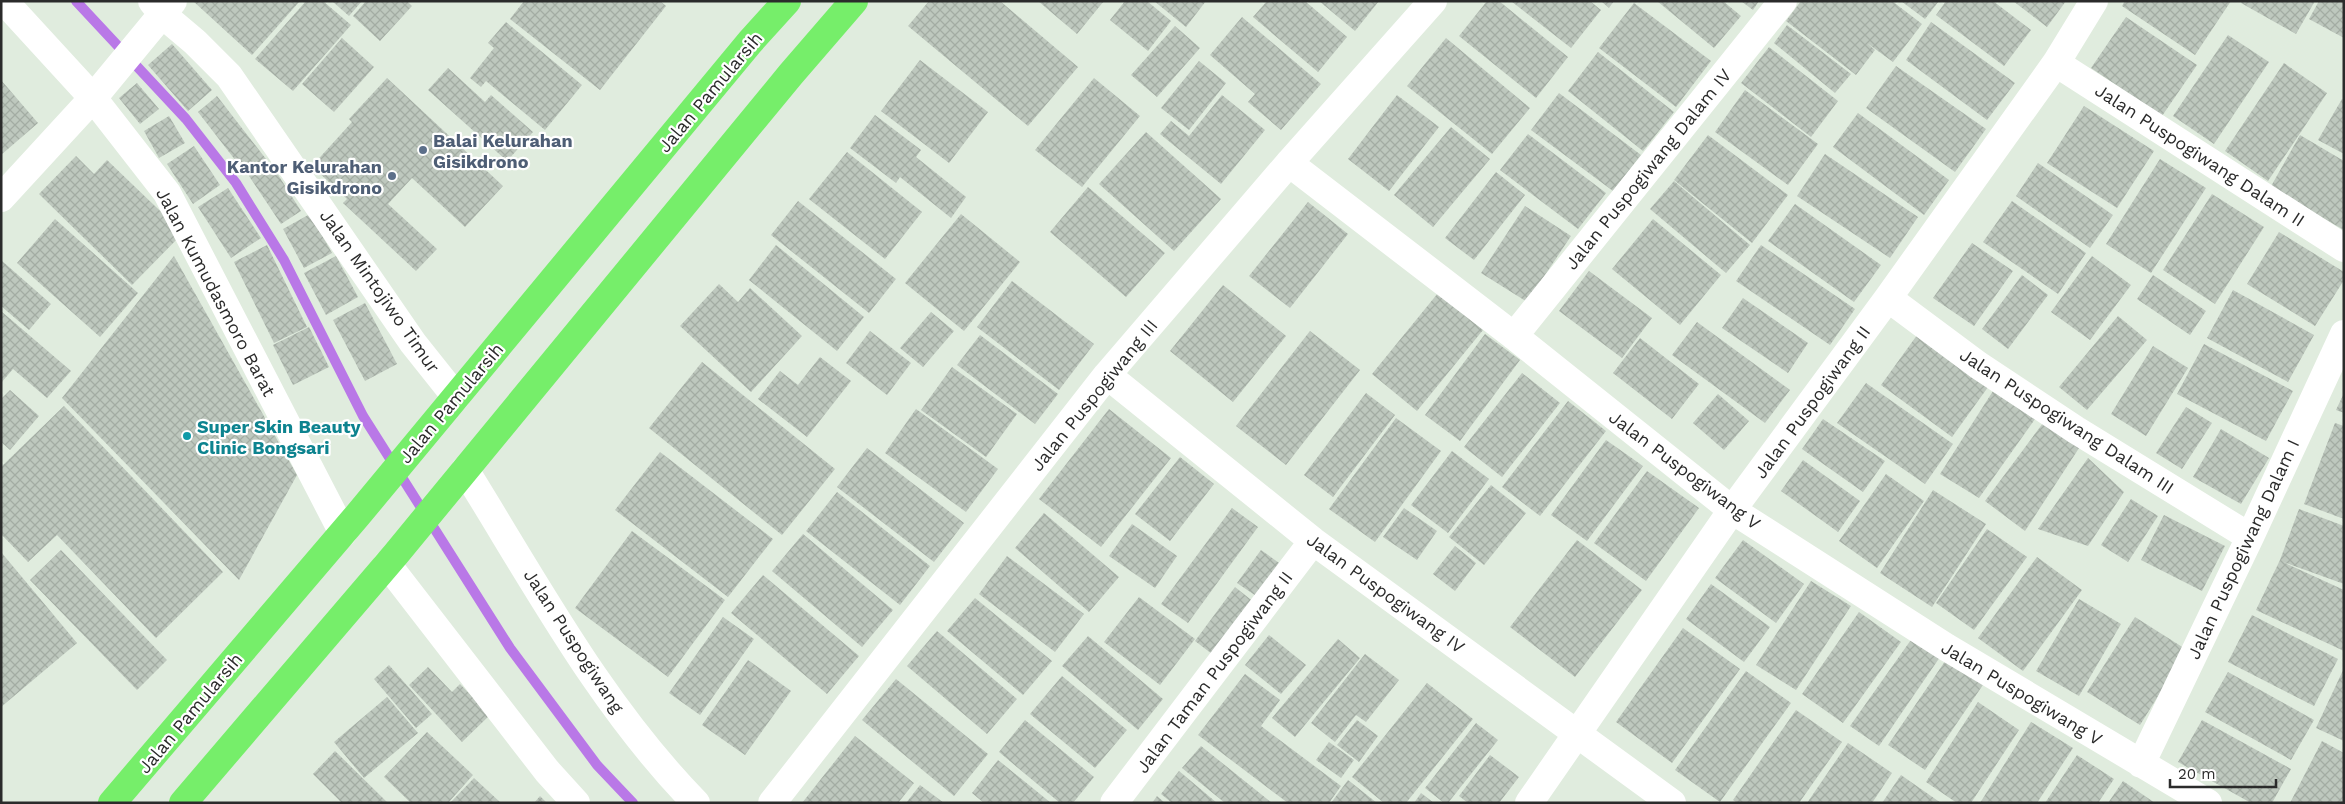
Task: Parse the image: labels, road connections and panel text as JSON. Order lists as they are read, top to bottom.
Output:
{
  "streets": {
    "highway": ["Jalan Pamularsih"],
    "street": [
      "Jalan Puspogiwang Dalam II",
      "Jalan Puspogiwang Dalam IV",
      "Jalan Mintojiwo Timur",
      "Jalan Kumudasmoro Barat",
      "Jalan Puspogiwang III",
      "Jalan Puspogiwang II",
      "Jalan Puspogiwang Dalam III",
      "Jalan Puspogiwang V",
      "Jalan Puspogiwang Dalam I",
      "Jalan Puspogiwang IV",
      "Jalan Puspogiwang",
      "Jalan Taman Puspogiwang II"
    ]
  },
  "crossings": [
    ["Jalan Pamularsih", "Jalan Mintojiwo Timur"],
    ["Jalan Pamularsih", "Jalan Kumudasmoro Barat"],
    ["Jalan Puspogiwang Dalam II", "Jalan Puspogiwang II"],
    ["Jalan Puspogiwang Dalam IV", "Jalan Puspogiwang V"],
    ["Jalan Puspogiwang III", "Jalan Puspogiwang V"],
    ["Jalan Puspogiwang III", "Jalan Puspogiwang IV"],
    ["Jalan Puspogiwang II", "Jalan Puspogiwang Dalam III"],
    ["Jalan Puspogiwang II", "Jalan Puspogiwang V"],
    ["Jalan Puspogiwang II", "Jalan Puspogiwang IV"],
    ["Jalan Puspogiwang Dalam III", "Jalan Puspogiwang Dalam I"],
    ["Jalan Puspogiwang V", "Jalan Puspogiwang Dalam I"],
    ["Jalan Puspogiwang IV", "Jalan Taman Puspogiwang II"]
  ],
  "places": ["Balai Kelurahan Gisikdrono", "Kantor Kelurahan Gisikdrono", "Super Skin Beauty Clinic Bongsari"],
  "scale_bar": "20 m"
}
